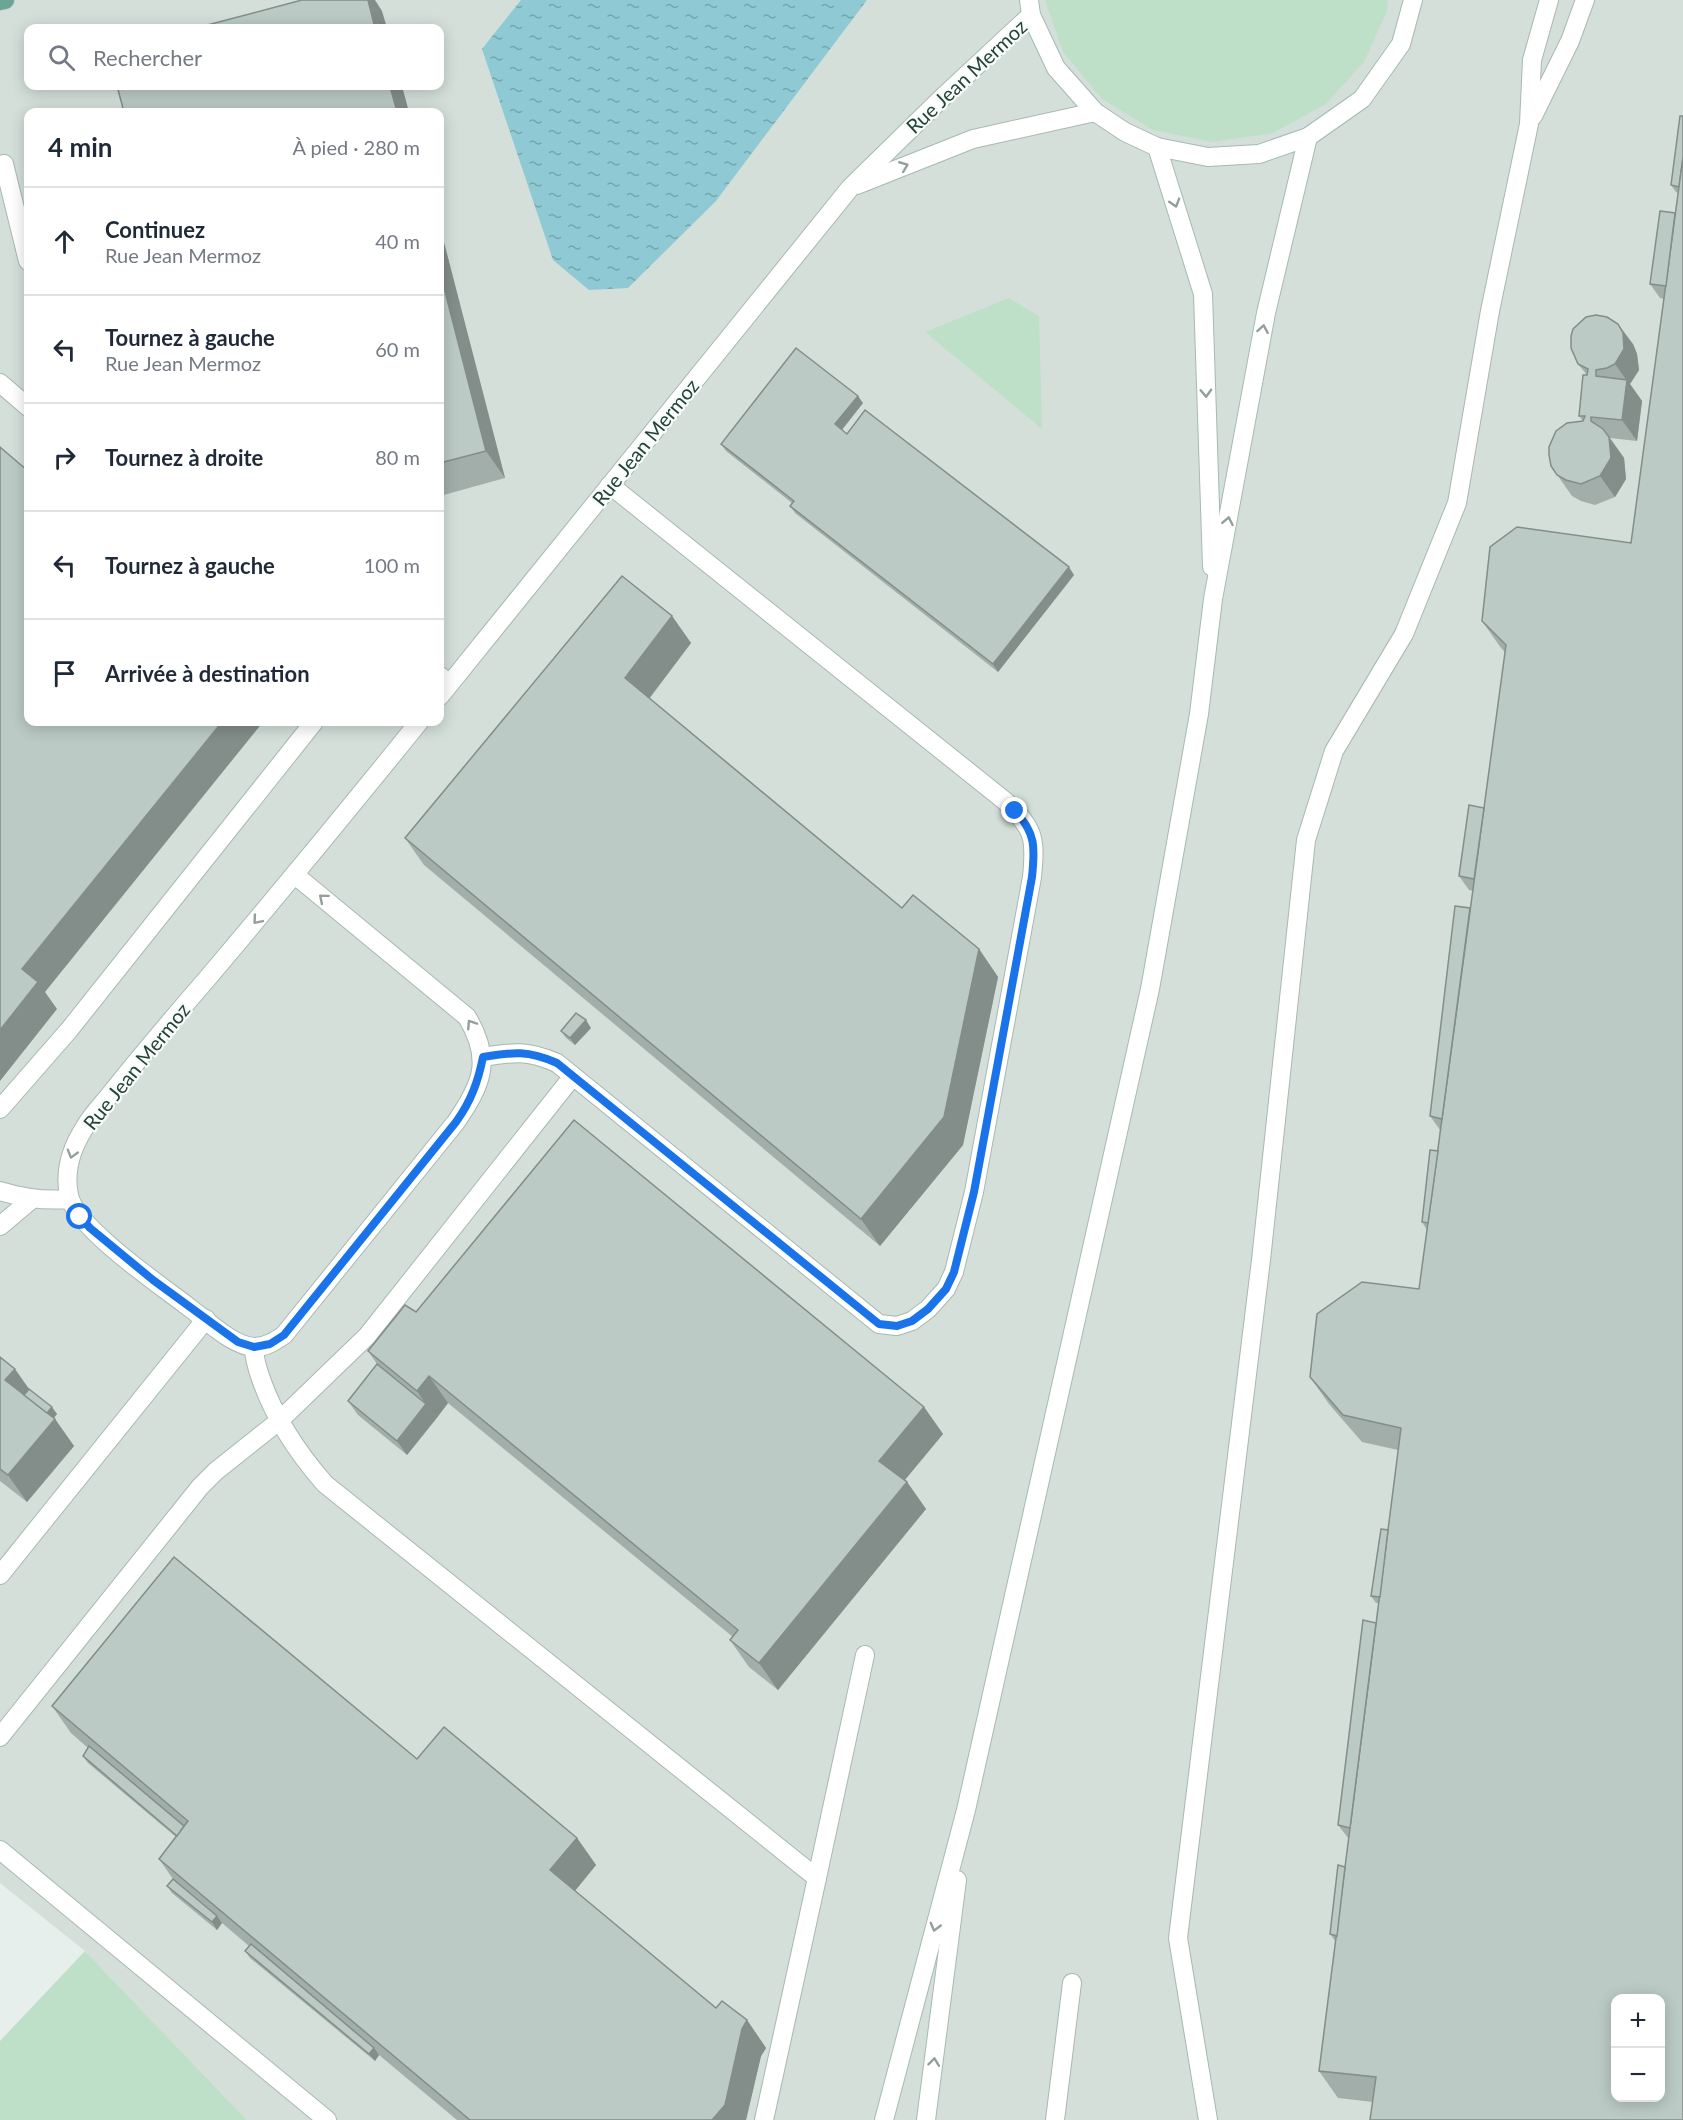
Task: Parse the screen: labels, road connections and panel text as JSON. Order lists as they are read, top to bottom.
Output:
{
  "streets": {
    "main road": ["Rue Jean Mermoz"]
  },
  "page": {
    "search": "Rechercher",
    "heading": ["4 min", "À pied · 280 m"],
    "list": [
      ["Continuez", "Rue Jean Mermoz", "40 m"],
      ["Tournez à gauche", "Rue Jean Mermoz", "60 m"],
      ["Tournez à droite", "80 m"],
      ["Tournez à gauche", "100 m"],
      "Arrivée à destination"
    ],
    "map_buttons": ["+", "−"]
  }
}
